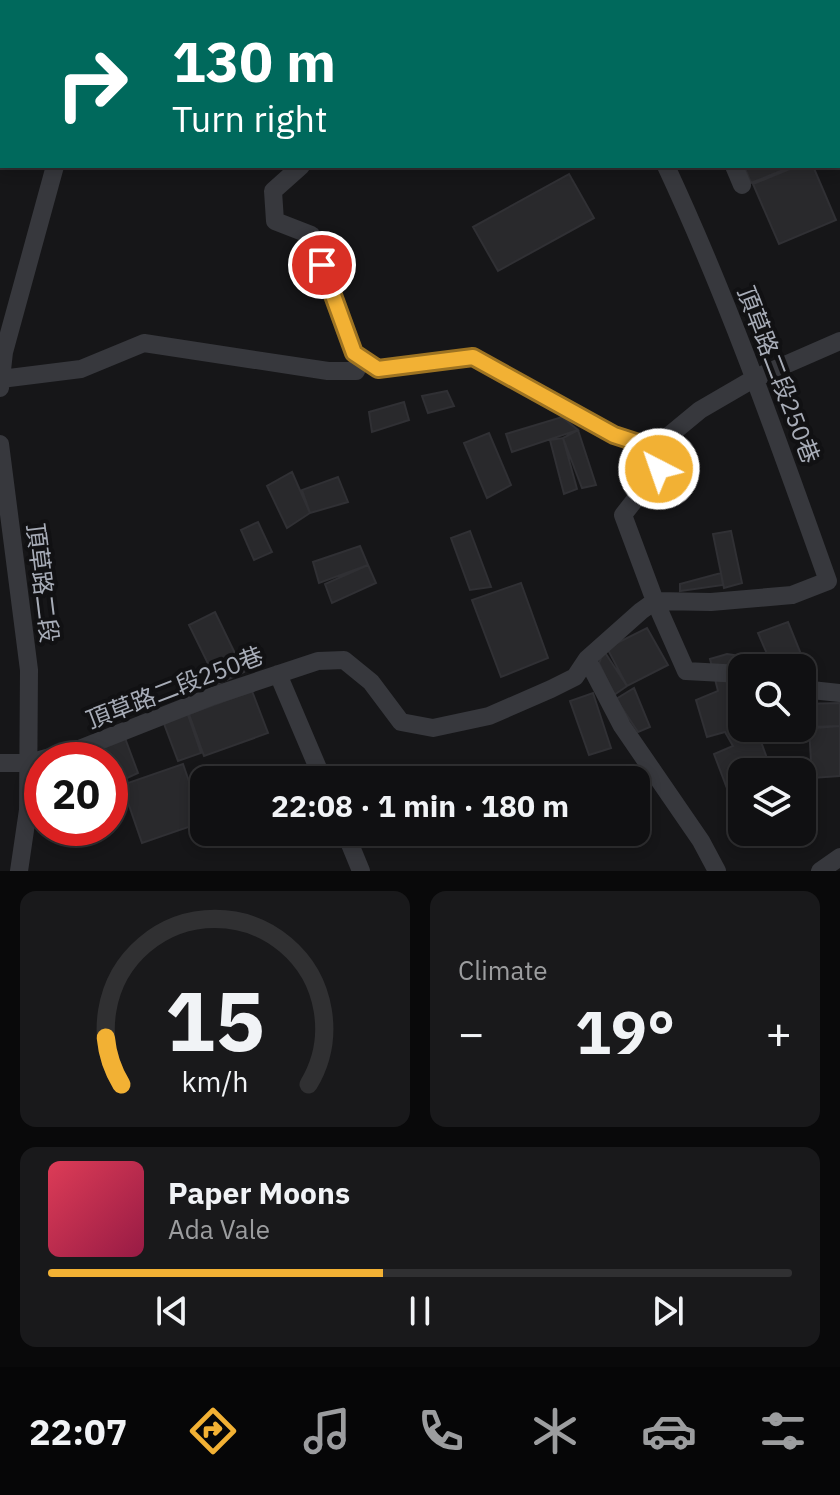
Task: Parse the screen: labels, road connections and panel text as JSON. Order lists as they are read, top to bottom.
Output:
{
  "streets": {
    "street": ["頂草路二段250巷", "頂草路二段"]
  },
  "page": {
    "turn": ["130 m", "Turn right"],
    "limit": "20",
    "trip": "22:08 · 1 min · 180 m",
    "tile": "Climate",
    "heat": ["−", "19°", "+"],
    "song": ["Paper Moons", "Ada Vale"],
    "tabs": "22:07",
    "gauge": ["15", "km/h"]
  }
}
